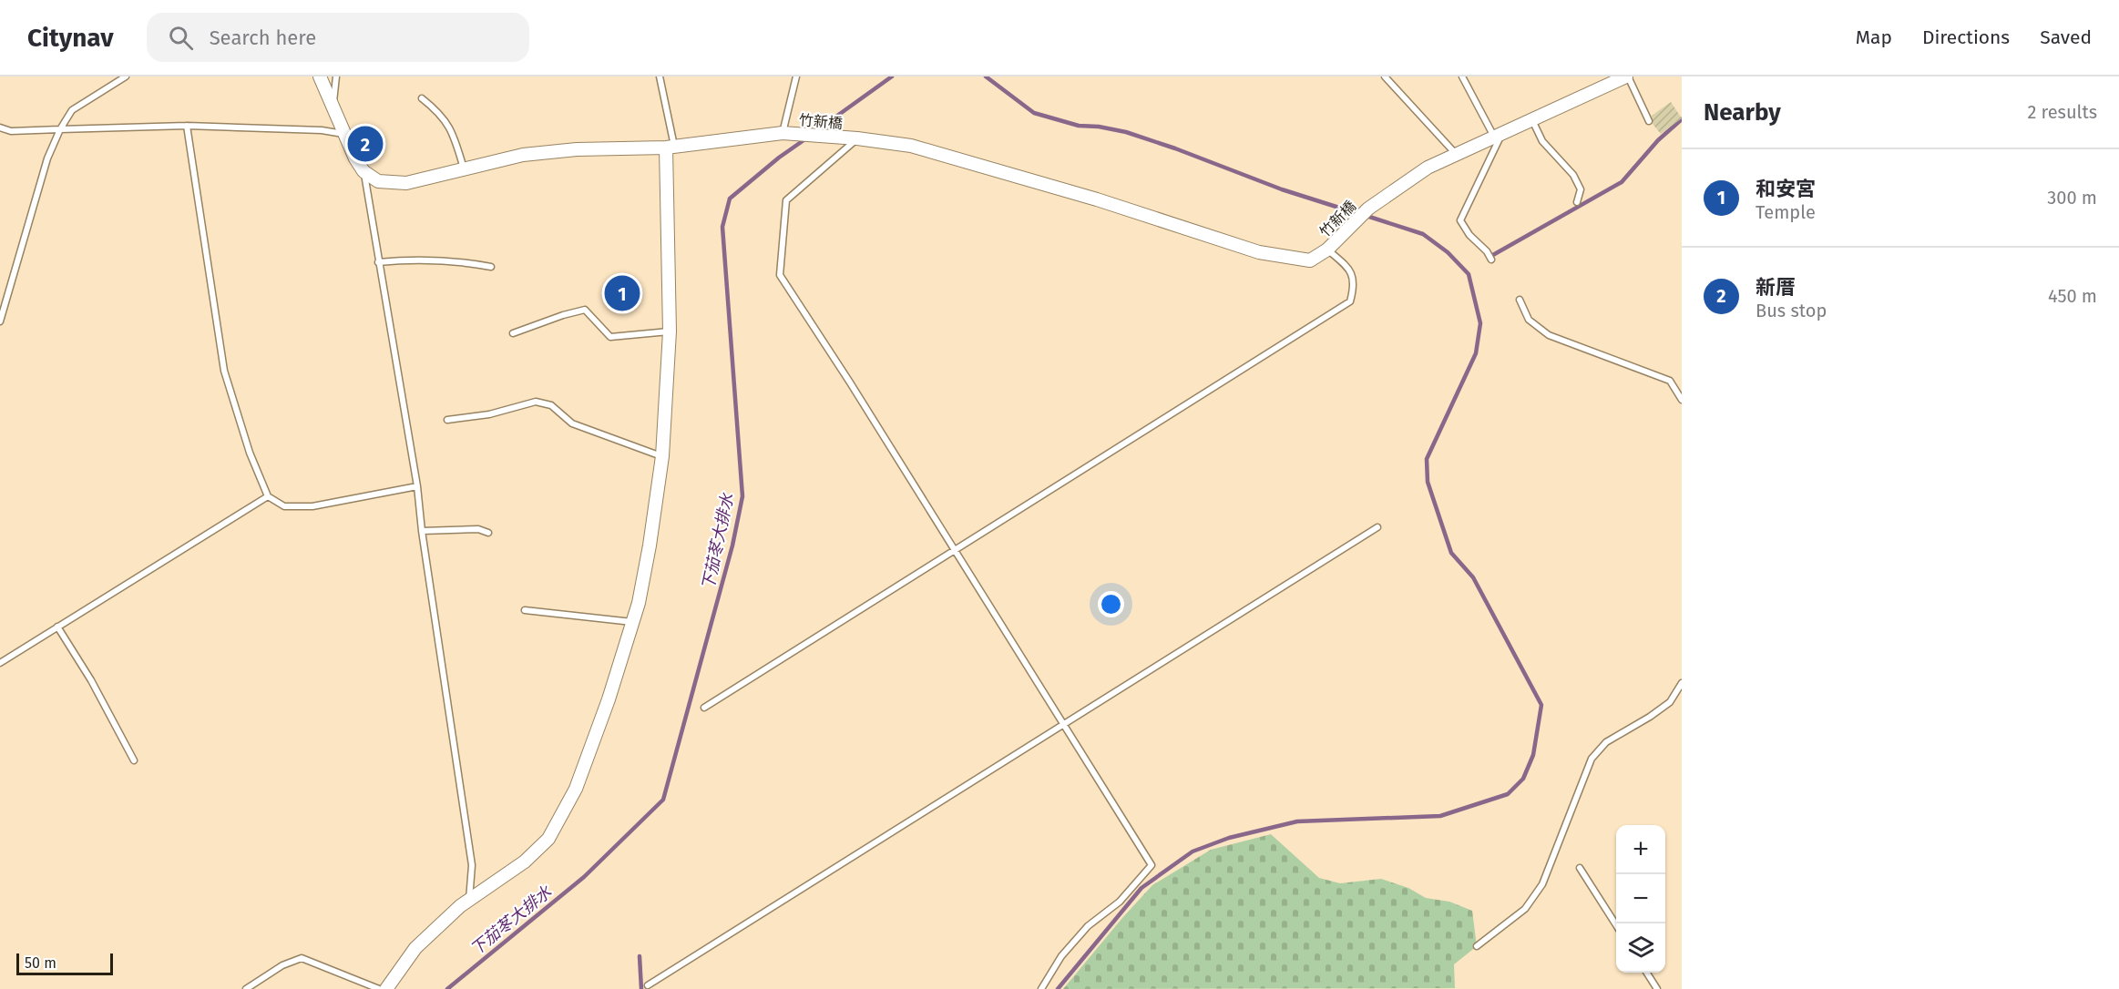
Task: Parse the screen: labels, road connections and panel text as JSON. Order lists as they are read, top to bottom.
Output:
{
  "streets": {
    "street": ["竹新橋"]
  },
  "water": ["下茄苳大排水"],
  "scale_bar": "50 m",
  "page": {
    "header": "Citynav",
    "search": "Search here",
    "nav": ["Map", "Directions", "Saved"],
    "heading": ["Nearby", "2 results"],
    "pins": ["2", "1"],
    "list": [
      {
        "mark": "1",
        "name": "和安宮",
        "note": "Temple",
        "value": "300 m"
      },
      {
        "mark": "2",
        "name": "新厝",
        "note": "Bus stop",
        "value": "450 m"
      }
    ],
    "map_buttons": ["+", "−"],
    "scale": "50 m"
  }
}
